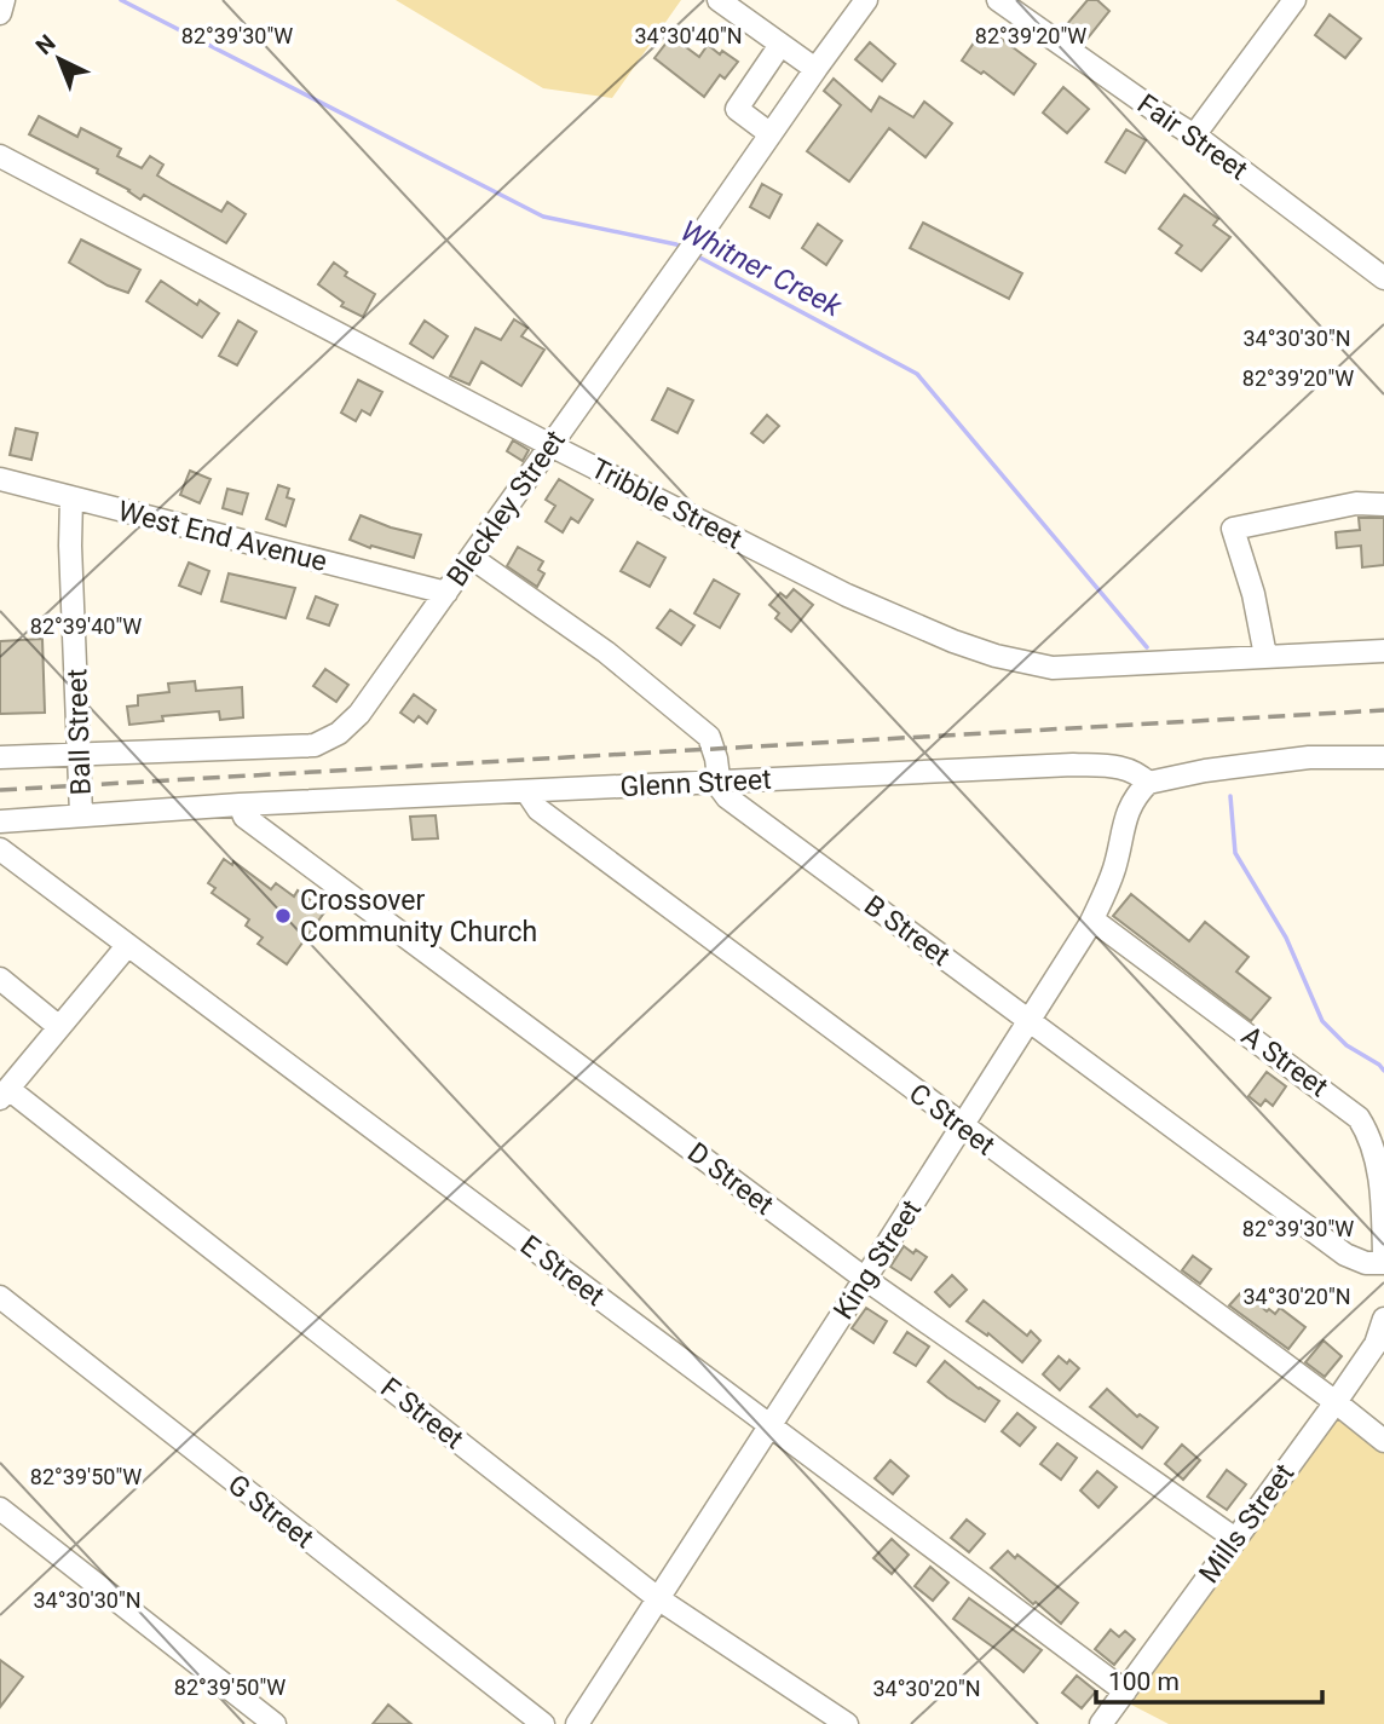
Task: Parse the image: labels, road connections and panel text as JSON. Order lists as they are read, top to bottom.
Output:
{
  "streets": {
    "street": [
      "Fair Street",
      "Tribble Street",
      "Bleckley Street",
      "West End Avenue",
      "Ball Street",
      "Glenn Street",
      "B Street",
      "A Street",
      "C Street",
      "D Street",
      "King Street",
      "E Street",
      "F Street",
      "G Street",
      "Mills Street"
    ]
  },
  "crossings": [
    ["Tribble Street", "Bleckley Street"],
    ["Bleckley Street", "West End Avenue"],
    ["Bleckley Street", "Ball Street"],
    ["West End Avenue", "Ball Street"],
    ["Ball Street", "Glenn Street"],
    ["Glenn Street", "B Street"],
    ["Glenn Street", "C Street"],
    ["Glenn Street", "D Street"],
    ["Glenn Street", "King Street"],
    ["B Street", "A Street"],
    ["B Street", "King Street"],
    ["A Street", "King Street"],
    ["C Street", "King Street"],
    ["C Street", "Mills Street"],
    ["D Street", "King Street"],
    ["D Street", "Mills Street"],
    ["King Street", "E Street"],
    ["King Street", "F Street"],
    ["E Street", "Mills Street"]
  ],
  "water": ["Whitner Creek"],
  "places": ["Crossover Community Church"],
  "scale_bar": "100 m",
  "north": "top left",
  "coordinates": [
    "34°30'40\"N",
    "82°39'20\"W",
    "82°39'30\"W",
    "34°30'30\"N",
    "82°39'40\"W",
    "34°30'20\"N",
    "82°39'50\"W"
  ]
}
